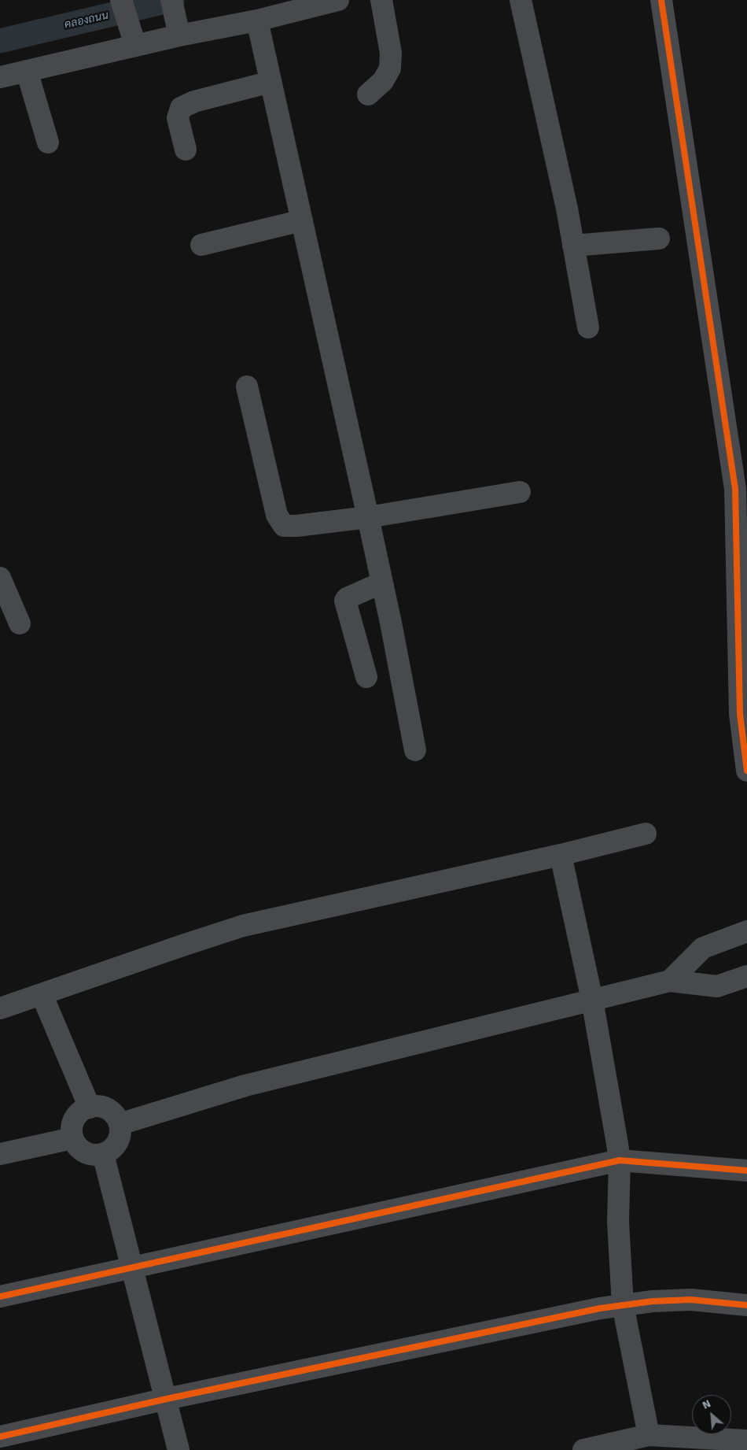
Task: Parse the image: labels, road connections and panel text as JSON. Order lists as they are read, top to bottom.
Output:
{
  "water": ["คลองถนน"],
  "north": "top left"
}
